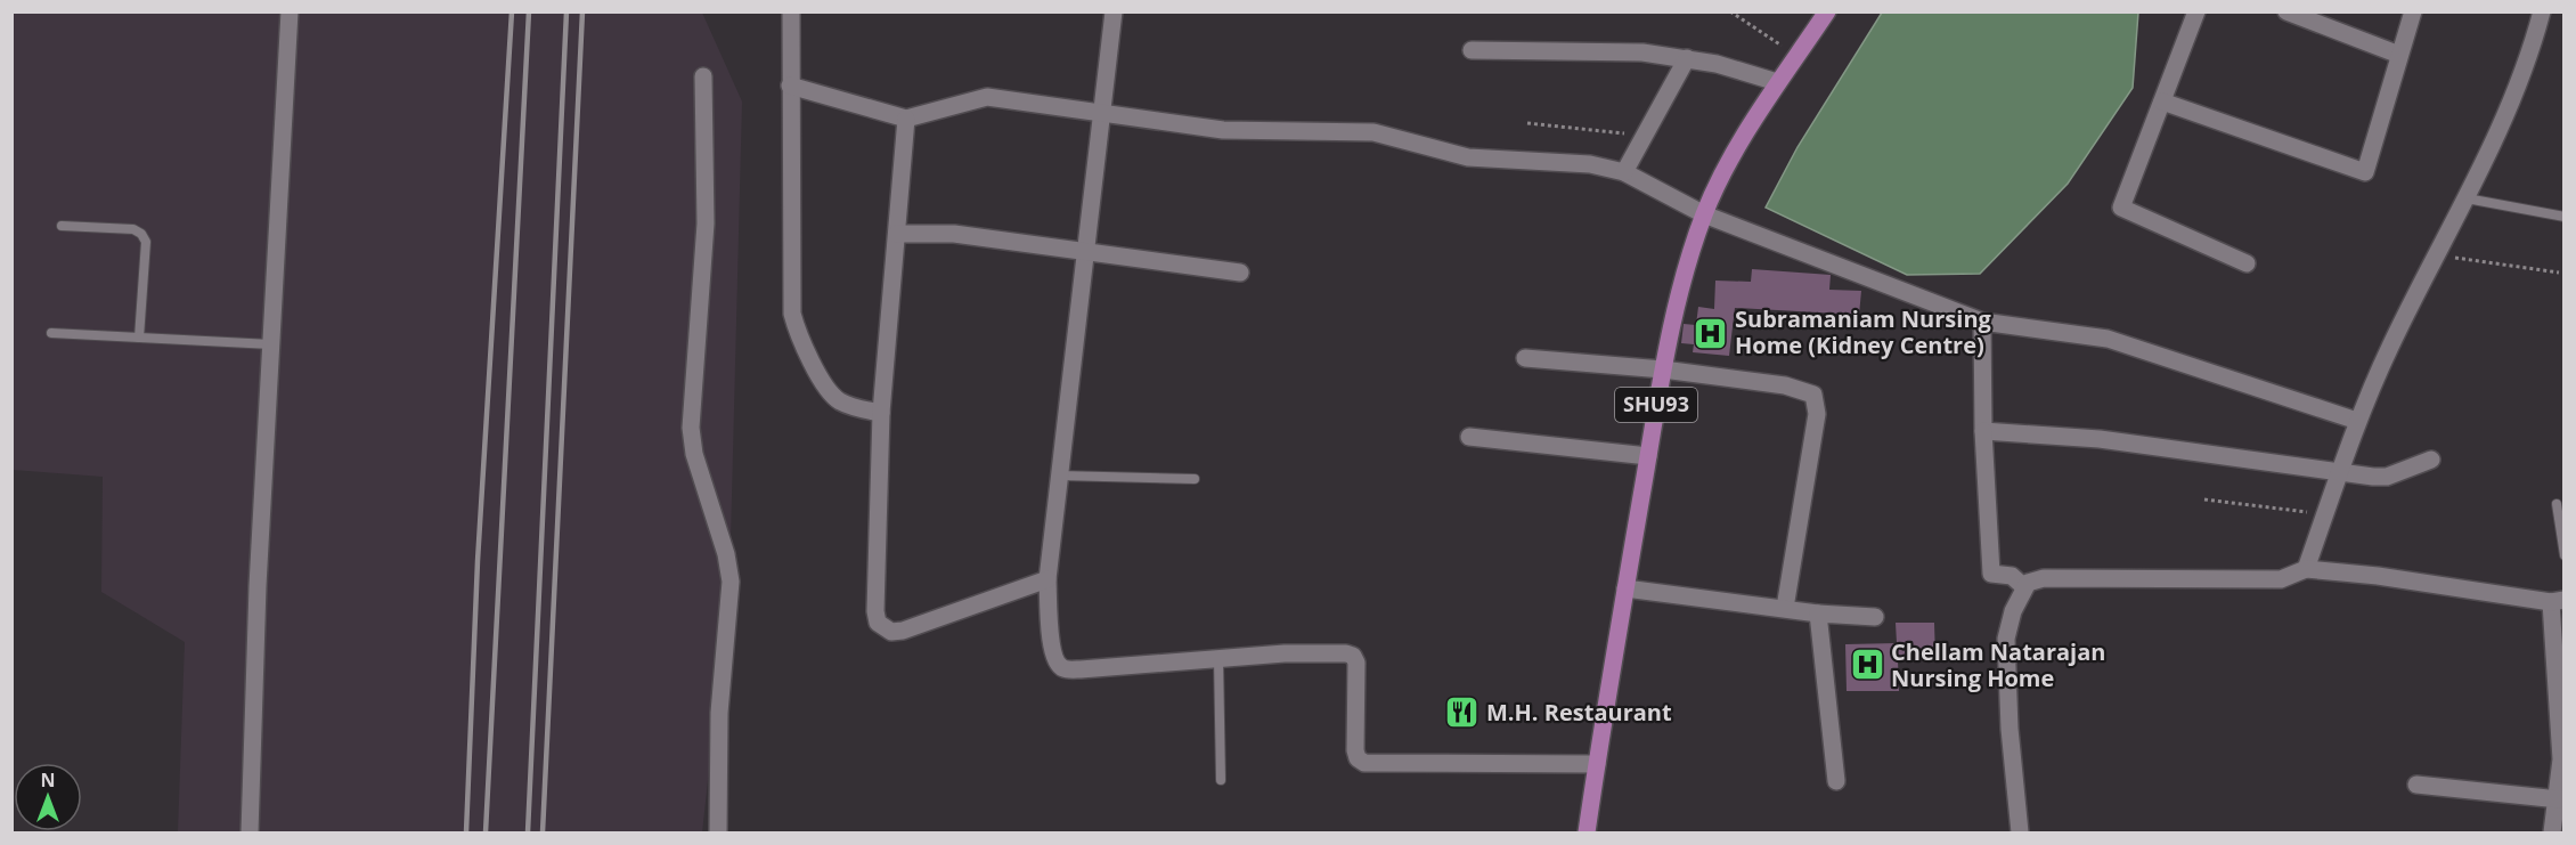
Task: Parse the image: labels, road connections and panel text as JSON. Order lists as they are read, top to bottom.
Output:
{
  "streets": {
    "main road": ["SHU93"]
  },
  "places": {
    "hospital": ["Subramaniam Nursing Home (Kidney Centre)", "Chellam Natarajan Nursing Home"],
    "restaurant": ["M.H. Restaurant"]
  },
  "north": "top"
}
